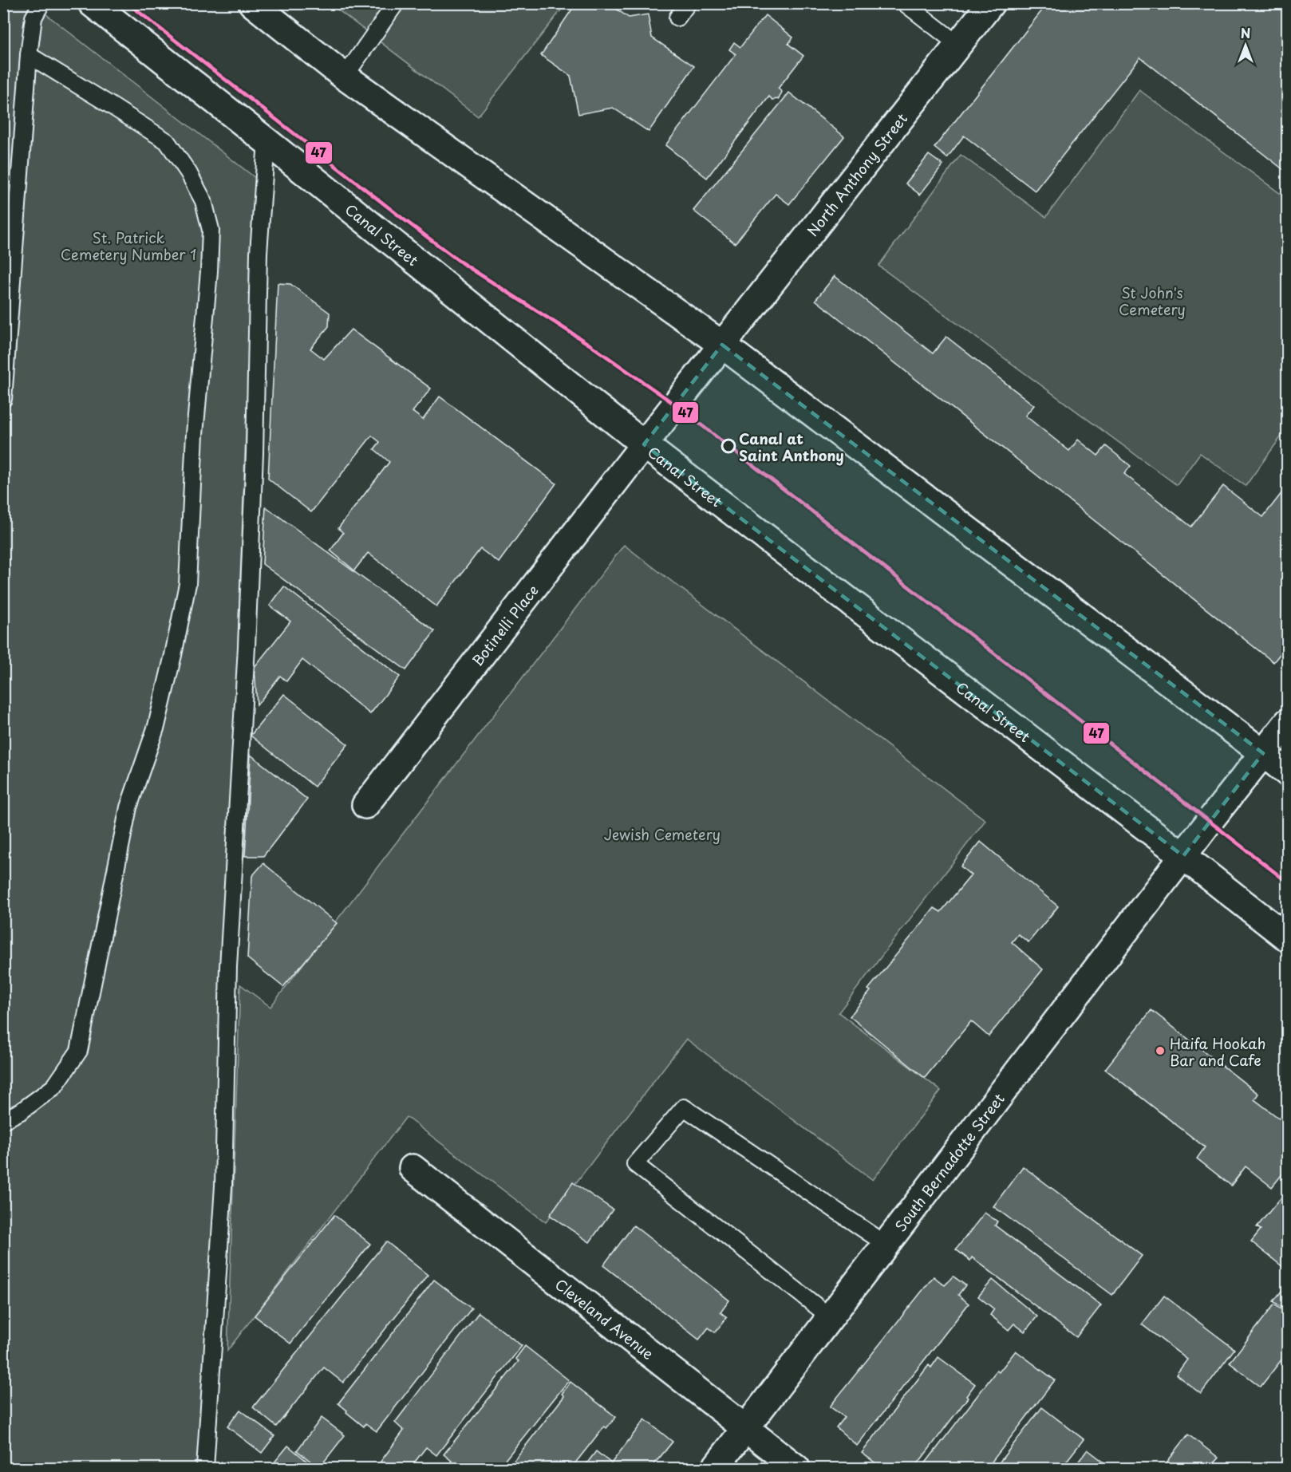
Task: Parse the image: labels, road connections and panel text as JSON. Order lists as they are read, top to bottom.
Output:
{
  "streets": {
    "main road": [
      "North Anthony Street",
      "Canal Street",
      "Botinelli Place",
      "South Bernadotte Street",
      "Cleveland Avenue"
    ]
  },
  "crossings": [
    ["North Anthony Street", "Canal Street"],
    ["North Anthony Street", "Botinelli Place"],
    ["Canal Street", "Botinelli Place"],
    ["Canal Street", "South Bernadotte Street"],
    ["South Bernadotte Street", "Cleveland Avenue"]
  ],
  "parks": ["St. Patrick Cemetery Number 1", "St John's Cemetery", "Jewish Cemetery"],
  "places": ["Canal at Saint Anthony", "Haifa Hookah Bar and Cafe"],
  "lines": ["transit line 47"],
  "north": "top"
}
